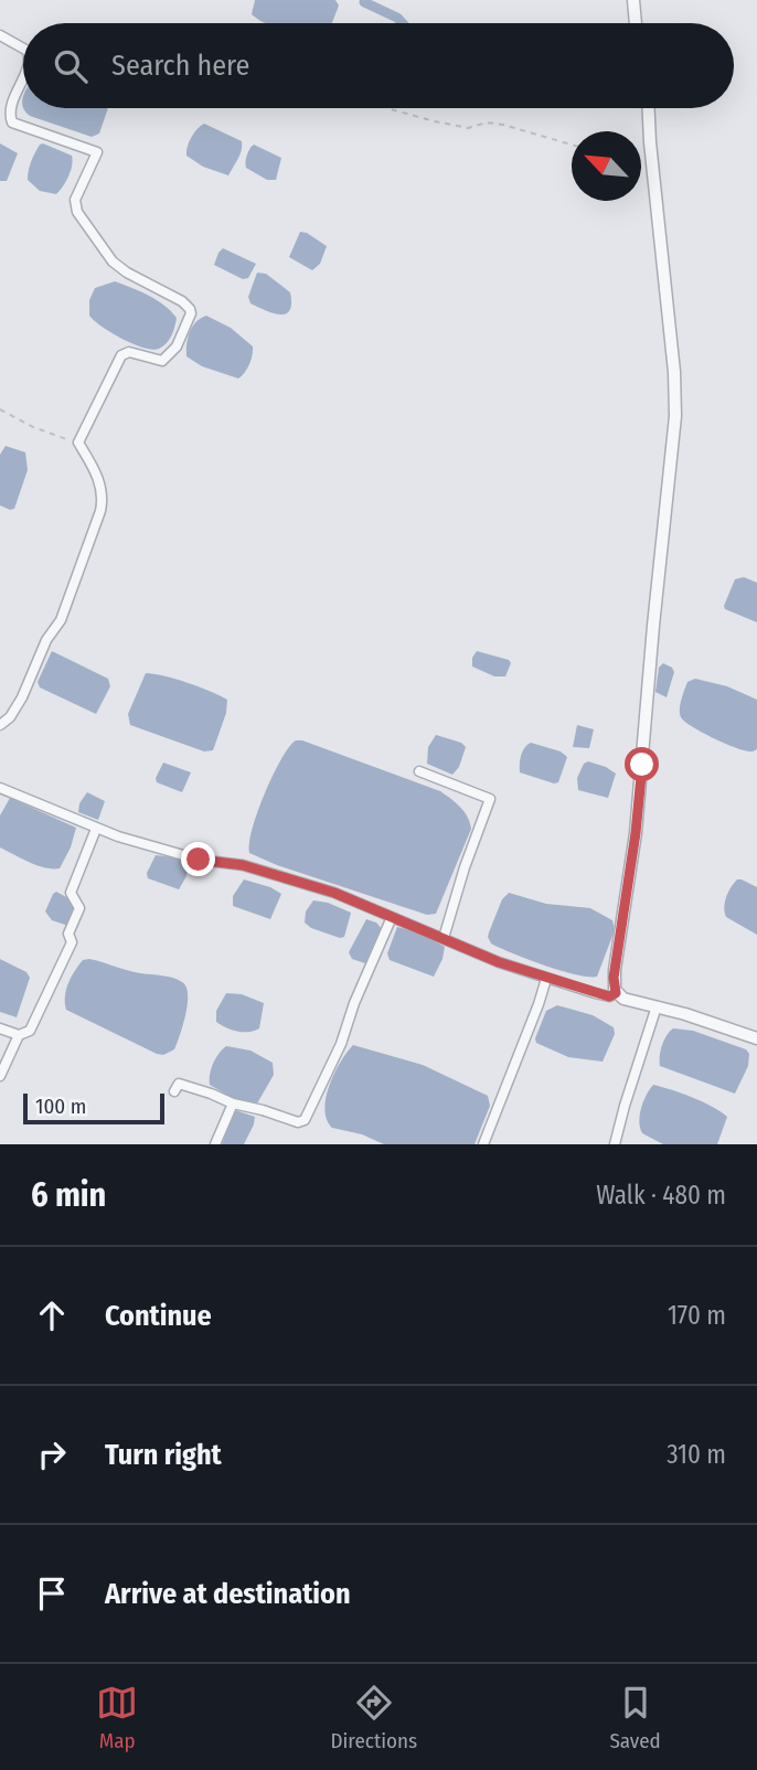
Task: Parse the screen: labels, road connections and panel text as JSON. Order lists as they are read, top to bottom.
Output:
{
  "scale_bar": "100 m",
  "north": "top left",
  "page": {
    "search": "Search here",
    "scale": "100 m",
    "heading": ["6 min", "Walk · 480 m"],
    "list": [
      ["Continue", "170 m"],
      ["Turn right", "310 m"],
      "Arrive at destination"
    ],
    "nav": ["Map", "Directions", "Saved"]
  }
}
